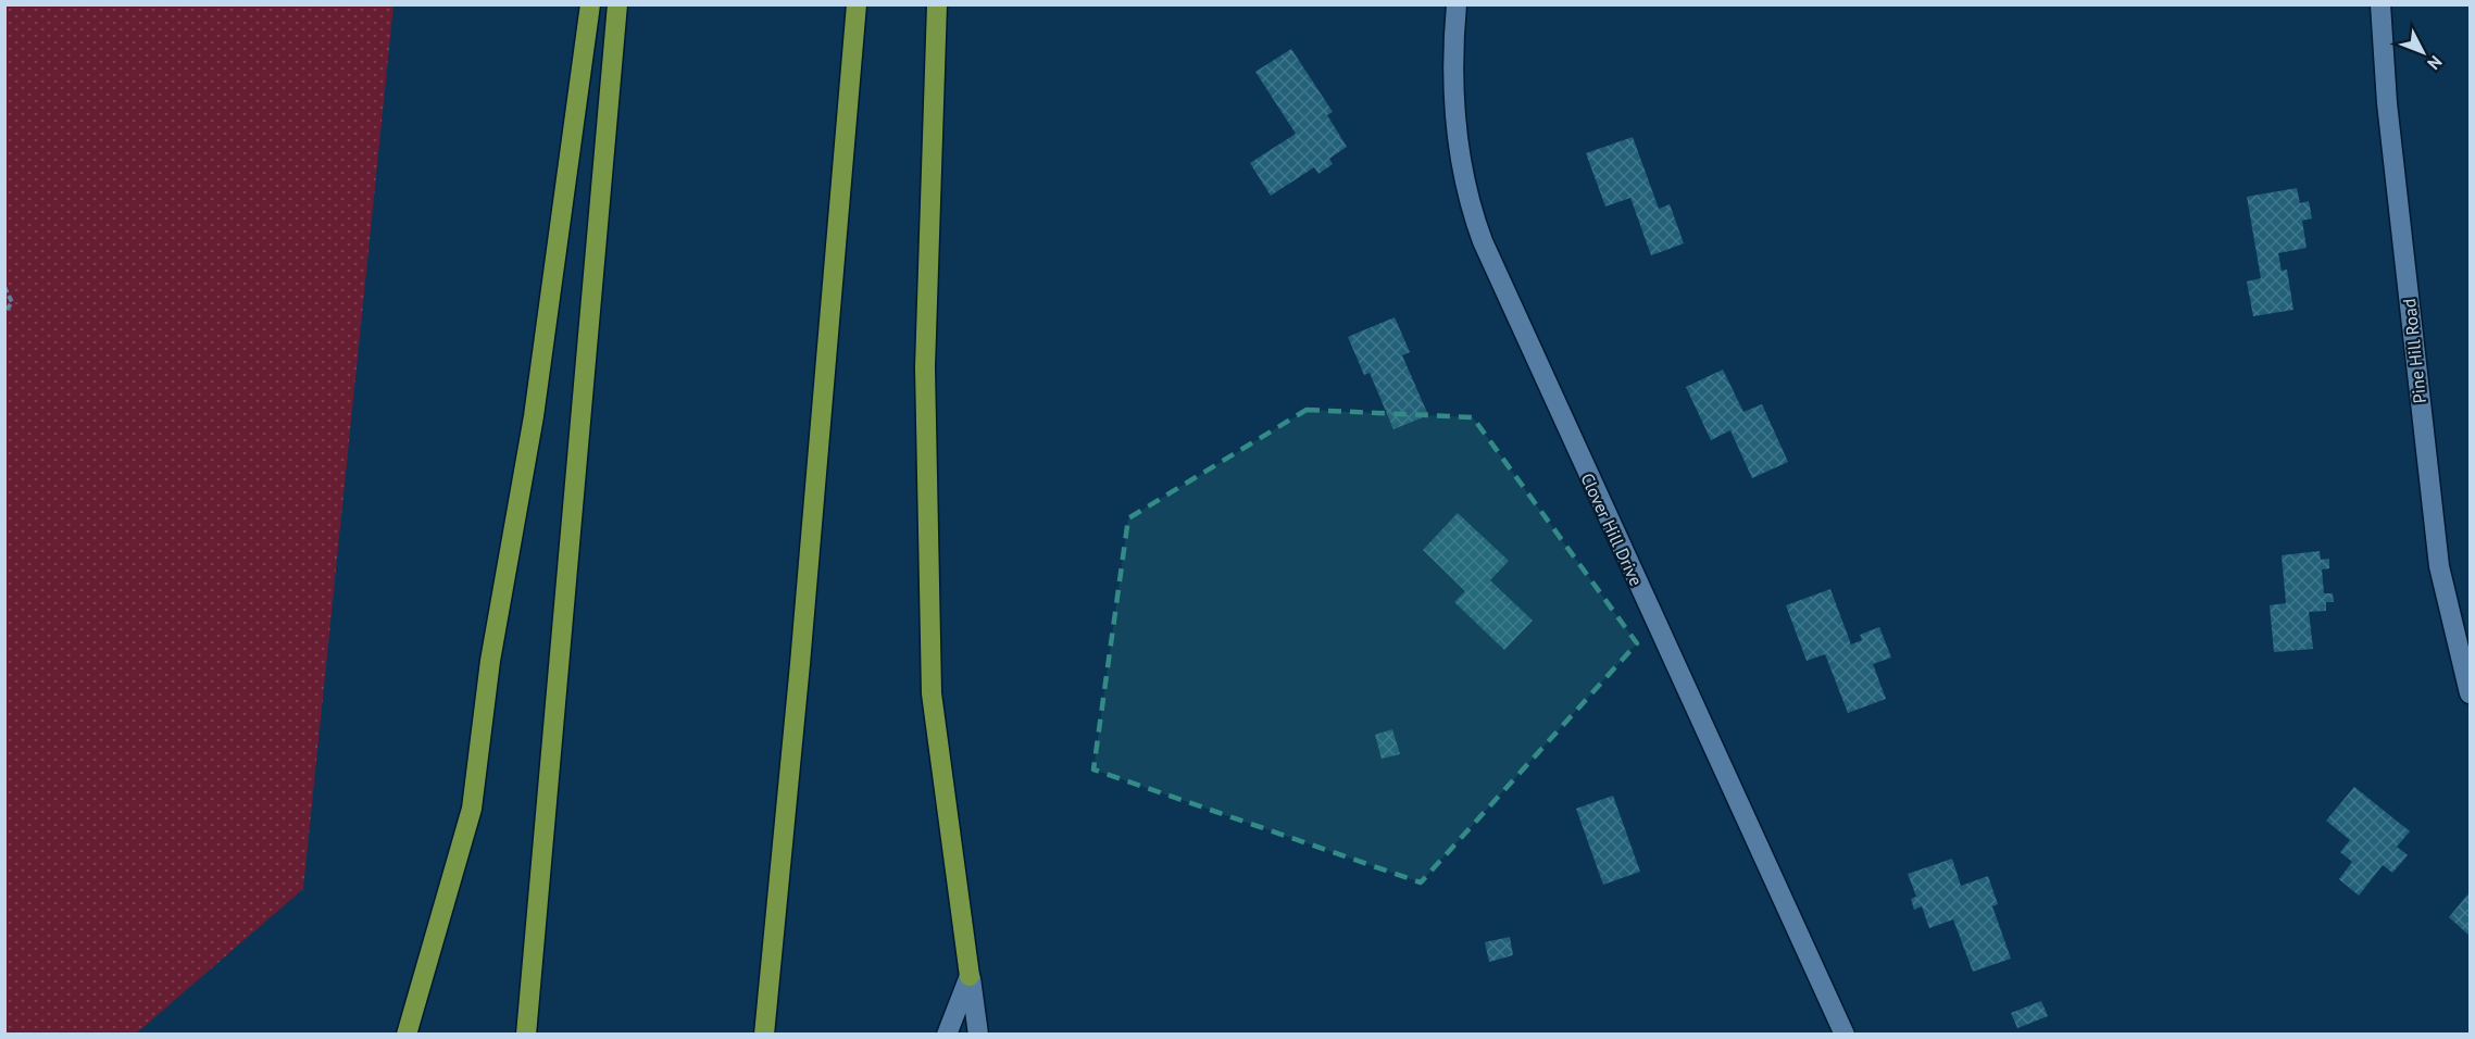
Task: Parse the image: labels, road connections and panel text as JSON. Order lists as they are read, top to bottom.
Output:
{
  "streets": {
    "street": ["Pine Hill Road", "Clover Hill Drive"]
  },
  "north": "bottom right"
}
